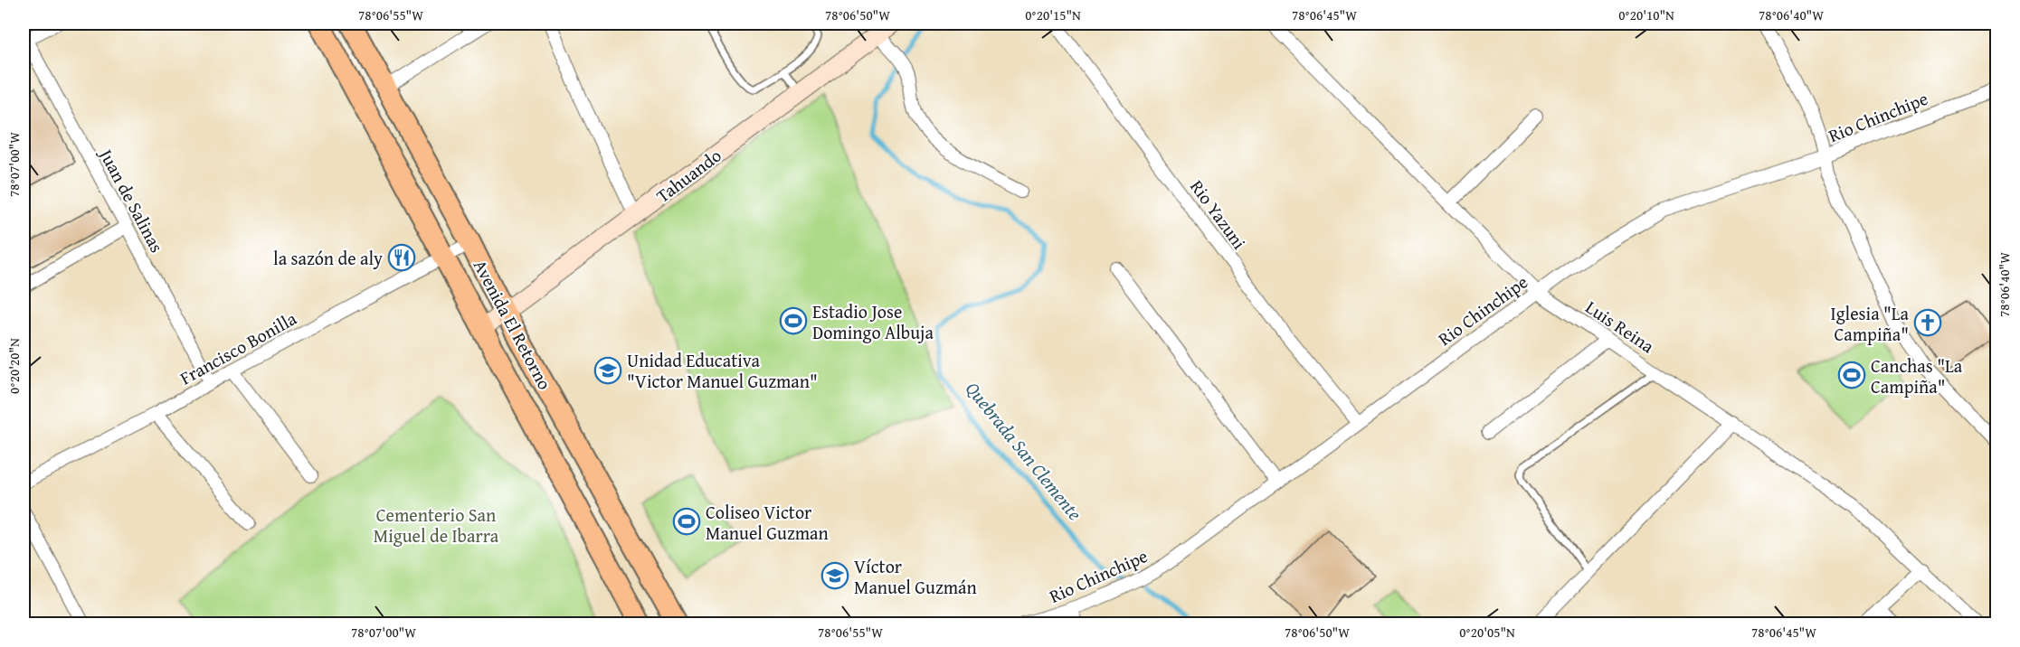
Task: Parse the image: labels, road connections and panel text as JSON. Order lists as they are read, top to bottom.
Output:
{
  "streets": {
    "main road": ["Avenida El Retorno"],
    "street": [
      "Rio Chinchipe",
      "Tahuando",
      "Juan de Salinas",
      "Rio Yazuni",
      "Luis Reina",
      "Francisco Bonilla"
    ]
  },
  "crossings": [
    ["Rio Chinchipe", "Rio Yazuni"],
    ["Rio Chinchipe", "Luis Reina"],
    ["Tahuando", "Avenida El Retorno"],
    ["Juan de Salinas", "Francisco Bonilla"],
    ["Avenida El Retorno", "Francisco Bonilla"]
  ],
  "water": ["Quebrada San Clemente"],
  "parks": ["Cementerio San Miguel de Ibarra"],
  "places": {
    "restaurant": ["la sazón de aly"],
    "sports": ["Estadio Jose Domingo Albuja", "Canchas \"La Campiña\"", "Coliseo Victor Manuel Guzman"],
    "church": ["Iglesia \"La Campiña\""],
    "school or university": ["Unidad Educativa \"Victor Manuel Guzman\"", "Víctor Manuel Guzmán"]
  },
  "coordinates": [
    "78°06'55\"W",
    "78°06'50\"W",
    "0°20'15\"N",
    "78°06'45\"W",
    "0°20'10\"N",
    "78°06'40\"W",
    "78°07'00\"W",
    "0°20'20\"N",
    "0°20'05\"N"
  ]
}
